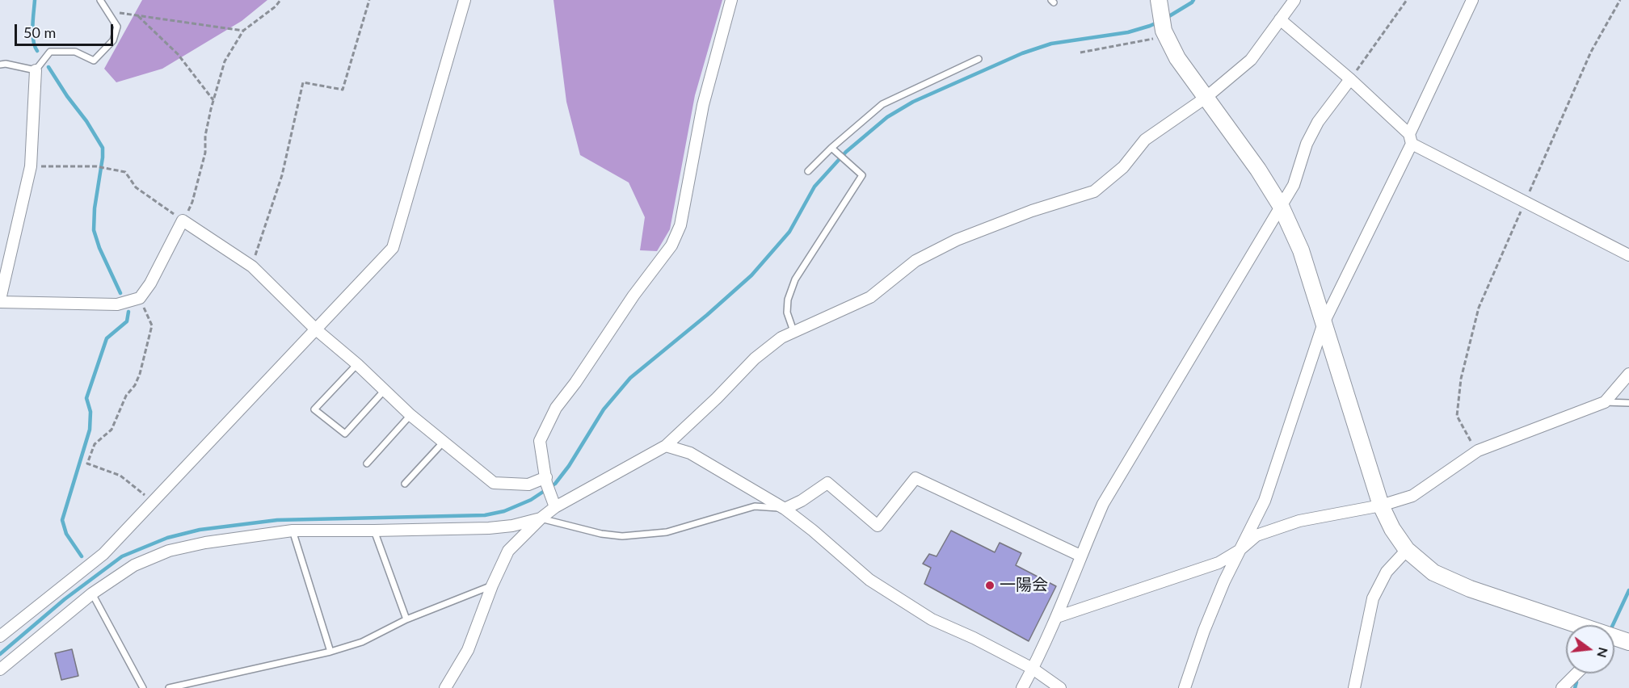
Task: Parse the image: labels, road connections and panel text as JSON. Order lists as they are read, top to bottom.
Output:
{
  "places": ["一陽会"],
  "scale_bar": "50 m",
  "north": "right"
}
